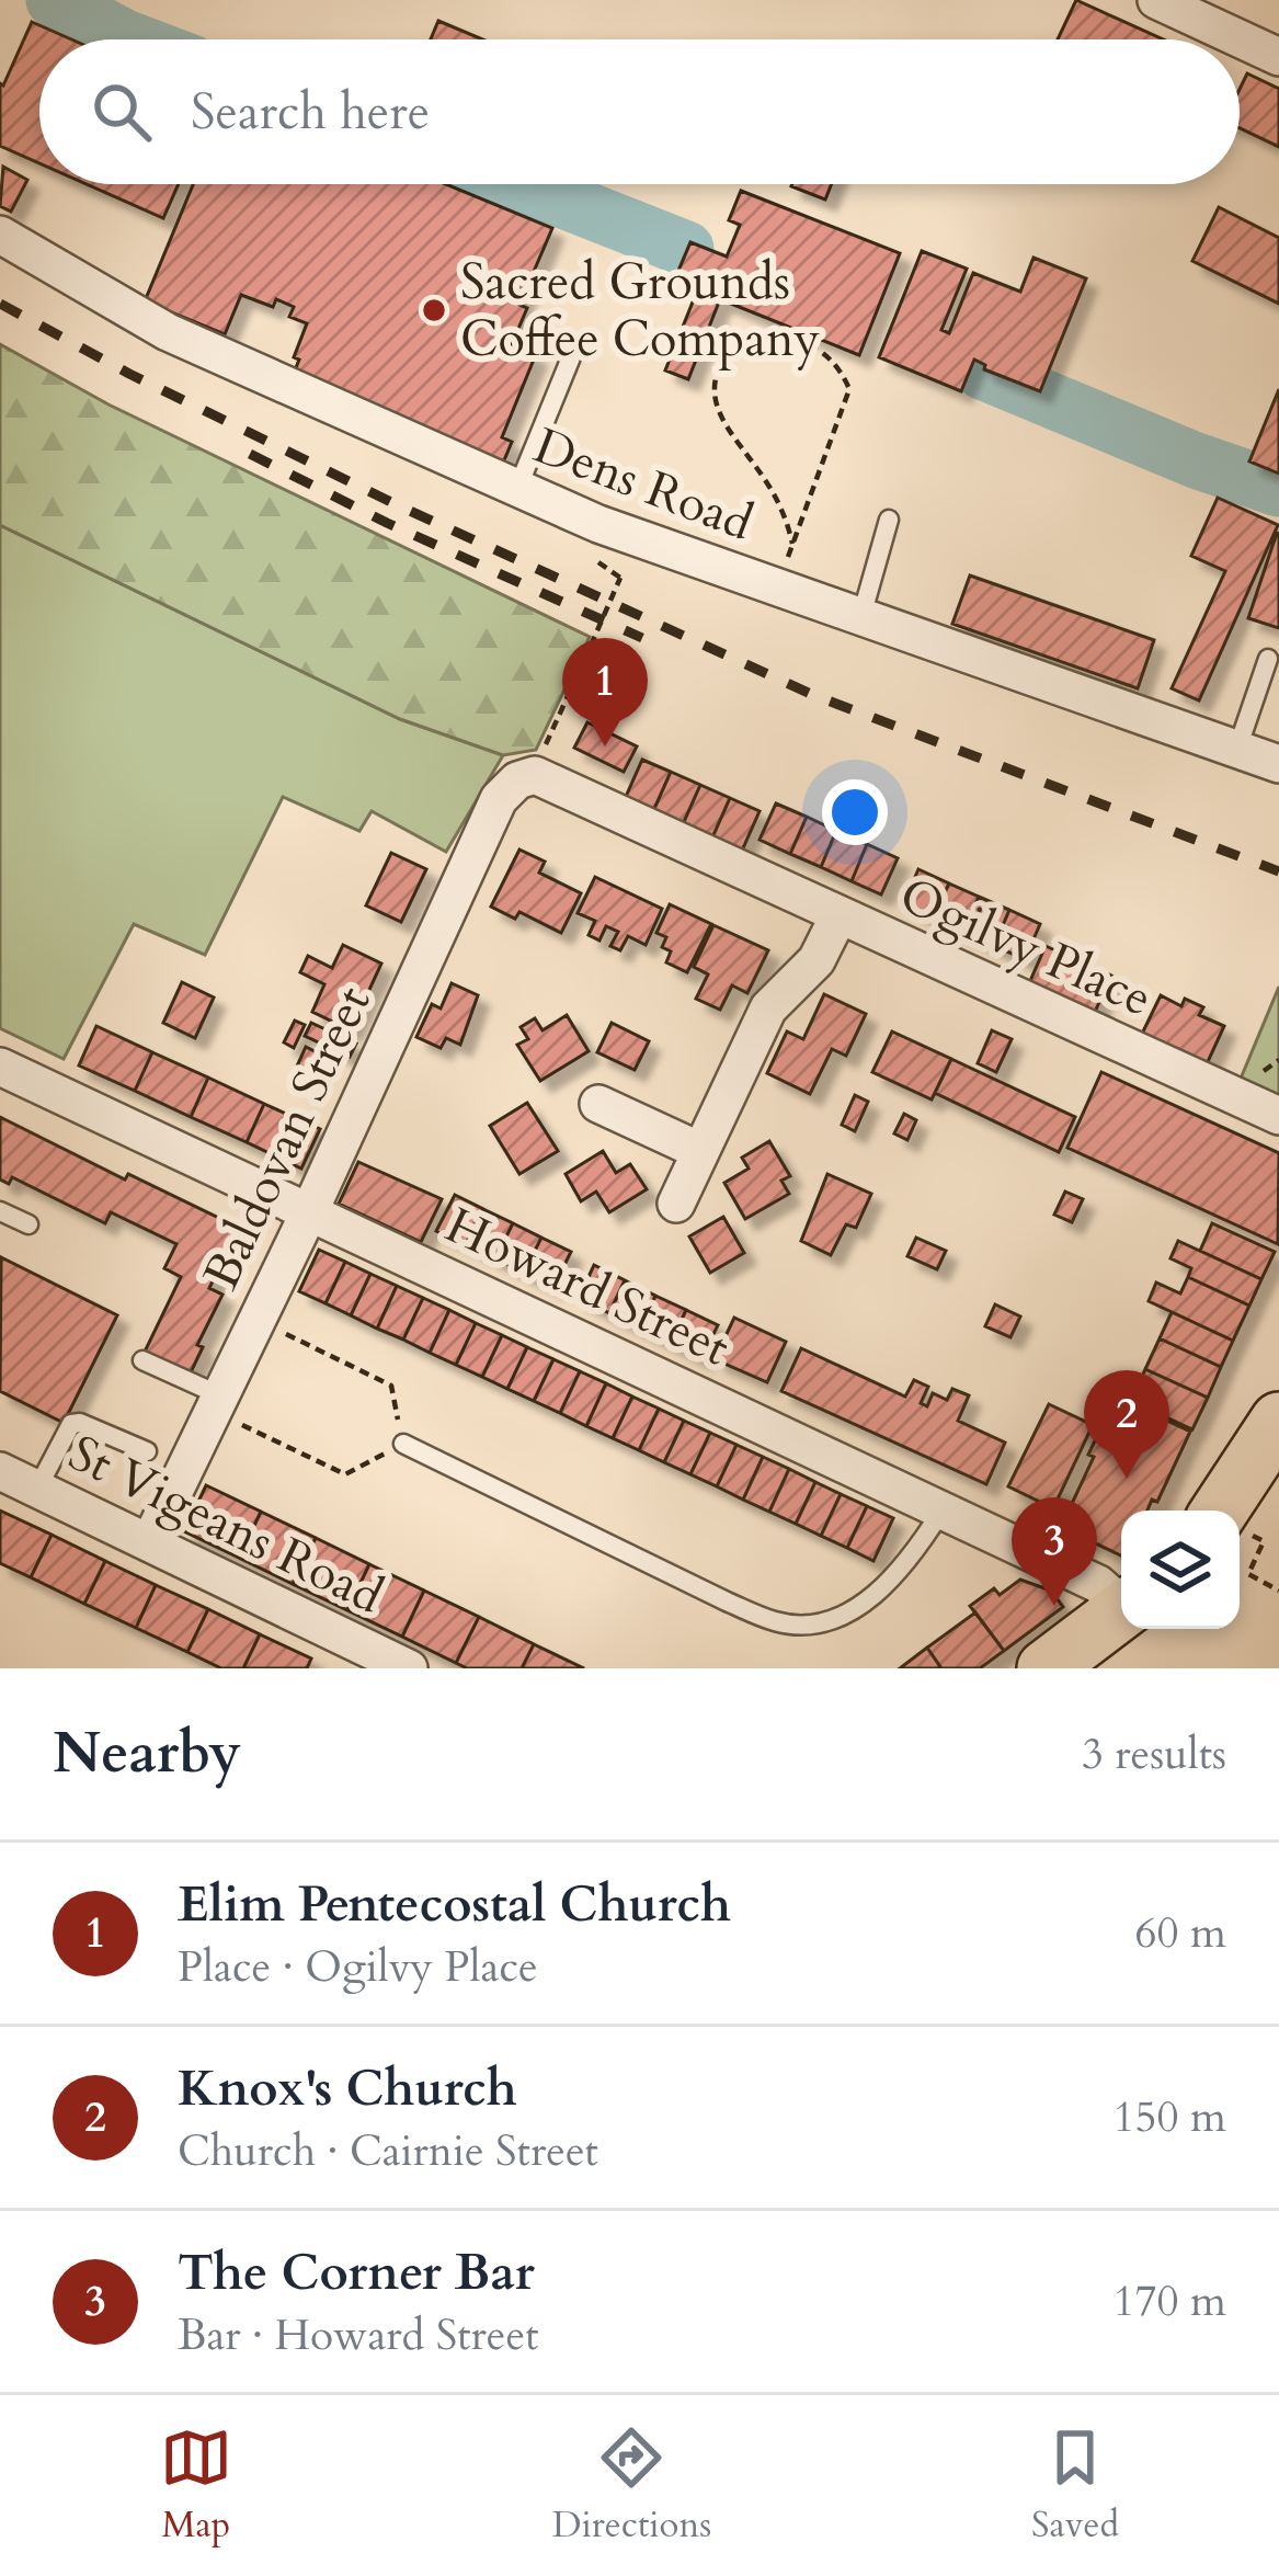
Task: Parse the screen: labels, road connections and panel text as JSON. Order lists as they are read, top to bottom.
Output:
{
  "streets": {
    "street": [
      "Dens Road",
      "Ogilvy Place",
      "Baldovan Street",
      "Howard Street",
      "St Vigeans Road"
    ]
  },
  "crossings": [
    ["Ogilvy Place", "Baldovan Street"],
    ["Baldovan Street", "Howard Street"],
    ["Baldovan Street", "St Vigeans Road"]
  ],
  "places": ["Sacred Grounds Coffee Company"],
  "page": {
    "search": "Search here",
    "pins": ["1", "2", "3"],
    "heading": ["Nearby", "3 results"],
    "list": [
      {
        "mark": "1",
        "name": "Elim Pentecostal Church",
        "note": "Place · Ogilvy Place",
        "value": "60 m"
      },
      {
        "mark": "2",
        "name": "Knox's Church",
        "note": "Church · Cairnie Street",
        "value": "150 m"
      },
      {
        "mark": "3",
        "name": "The Corner Bar",
        "note": "Bar · Howard Street",
        "value": "170 m"
      }
    ],
    "nav": ["Map", "Directions", "Saved"]
  }
}
